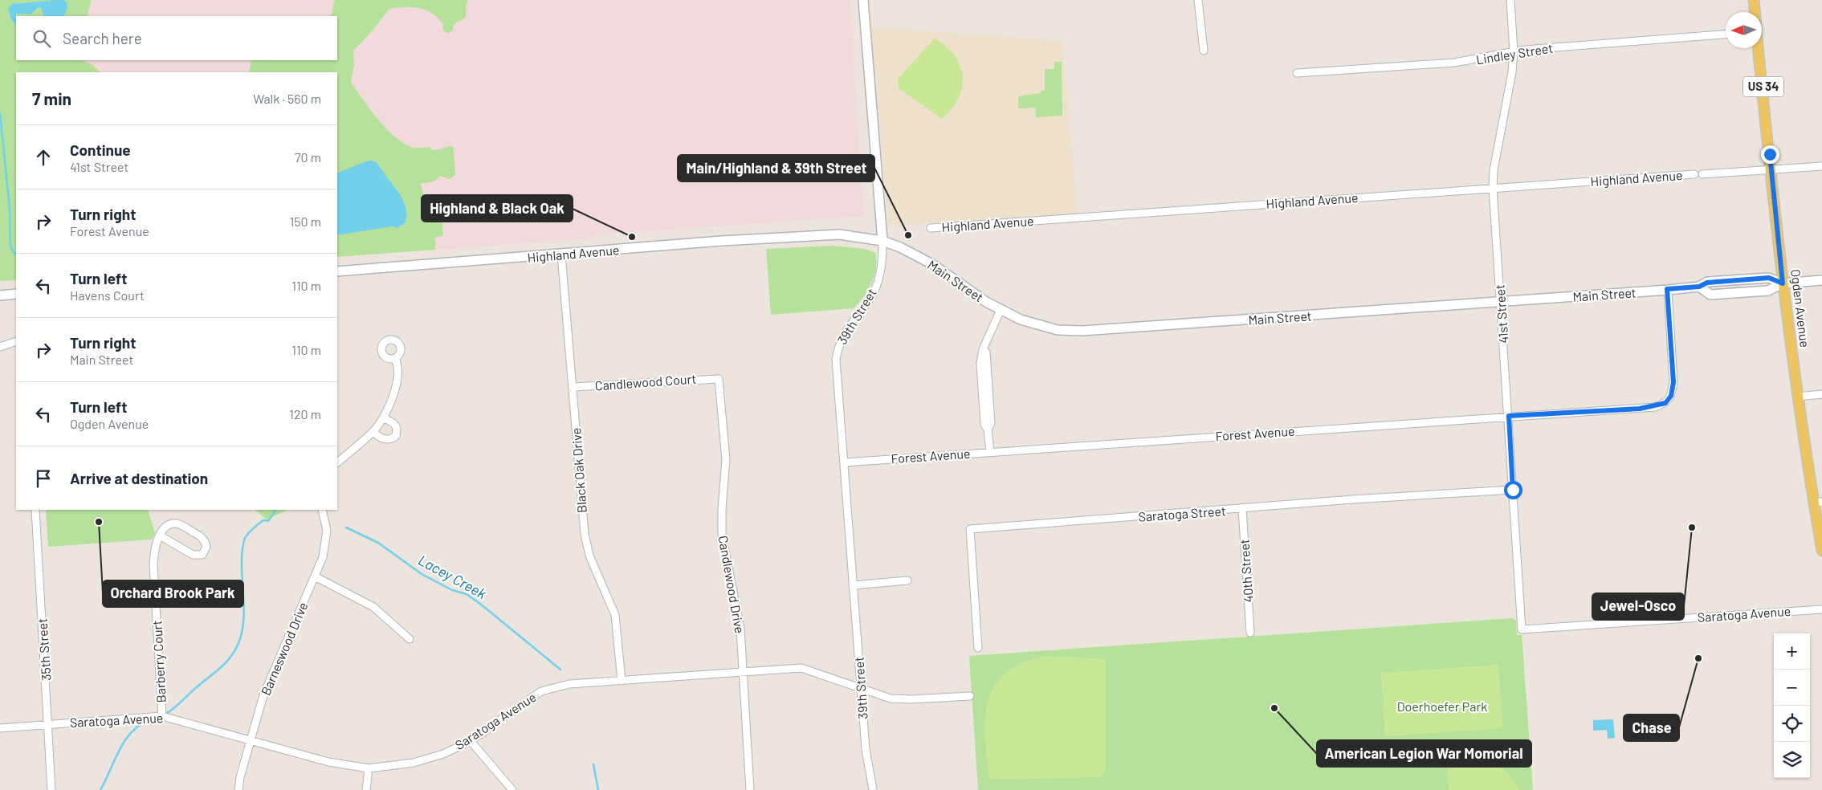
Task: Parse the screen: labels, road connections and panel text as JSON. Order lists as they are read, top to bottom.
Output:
{
  "streets": {
    "main road": [
      "US 34",
      "Highland Avenue",
      "Main Street",
      "Ogden Avenue",
      "39th Street"
    ],
    "street": [
      "Lindley Street",
      "41st Street",
      "Candlewood Court",
      "Forest Avenue",
      "Black Oak Drive",
      "Saratoga Street",
      "40th Street",
      "Candlewood Drive",
      "Saratoga Avenue",
      "Barneswood Drive",
      "35th Street",
      "Barberry Court"
    ]
  },
  "crossings": [
    ["Lindley Street", "41st Street"],
    ["Highland Avenue", "Main Street"],
    ["Highland Avenue", "Ogden Avenue"],
    ["Highland Avenue", "41st Street"],
    ["Highland Avenue", "39th Street"],
    ["Highland Avenue", "Black Oak Drive"],
    ["Main Street", "Ogden Avenue"],
    ["Main Street", "41st Street"],
    ["Main Street", "39th Street"],
    ["Main Street", "Forest Avenue"],
    ["41st Street", "Forest Avenue"],
    ["41st Street", "Saratoga Street"],
    ["41st Street", "Saratoga Avenue"],
    ["39th Street", "Forest Avenue"],
    ["39th Street", "Saratoga Avenue"],
    ["Candlewood Court", "Black Oak Drive"],
    ["Candlewood Court", "Candlewood Drive"],
    ["Black Oak Drive", "Saratoga Avenue"],
    ["Saratoga Street", "40th Street"],
    ["Candlewood Drive", "Saratoga Avenue"],
    ["Saratoga Avenue", "Barneswood Drive"],
    ["Saratoga Avenue", "35th Street"],
    ["Saratoga Avenue", "Barberry Court"]
  ],
  "water": ["Lacey Creek"],
  "parks": ["Doerhoefer Park"],
  "places": [
    "Main/Highland & 39th Street",
    "Highland & Black Oak",
    "Orchard Brook Park",
    "Jewel-Osco",
    "Chase",
    "American Legion War Momorial"
  ],
  "north": "left",
  "page": {
    "search": "Search here",
    "heading": ["7 min", "Walk · 560 m"],
    "list": [
      ["Continue", "41st Street", "70 m"],
      ["Turn right", "Forest Avenue", "150 m"],
      ["Turn left", "Havens Court", "110 m"],
      ["Turn right", "Main Street", "110 m"],
      ["Turn left", "Ogden Avenue", "120 m"],
      "Arrive at destination"
    ],
    "map_buttons": ["+", "−"]
  }
}
